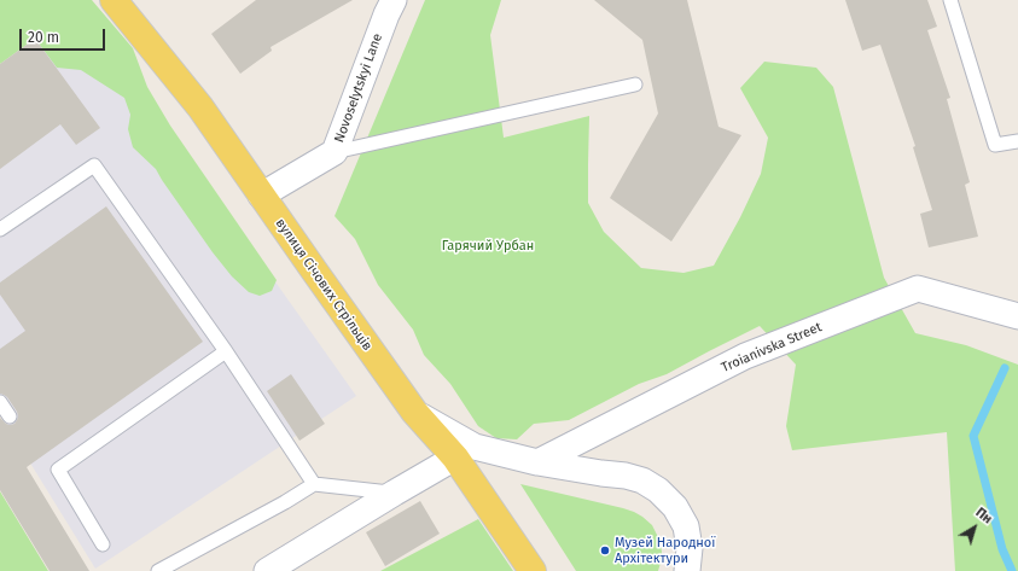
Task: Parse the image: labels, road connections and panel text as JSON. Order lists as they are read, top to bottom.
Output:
{
  "streets": {
    "main road": ["вулиця Січових Стрільців"],
    "street": ["Novoselytskyi Lane", "Troianivska Street"]
  },
  "crossings": [
    ["Novoselytskyi Lane", "вулиця Січових Стрільців"]
  ],
  "parks": ["Гарячий Урбан"],
  "places": ["Музей Народної Архітектури"],
  "scale_bar": "20 m",
  "north": "top right"
}
